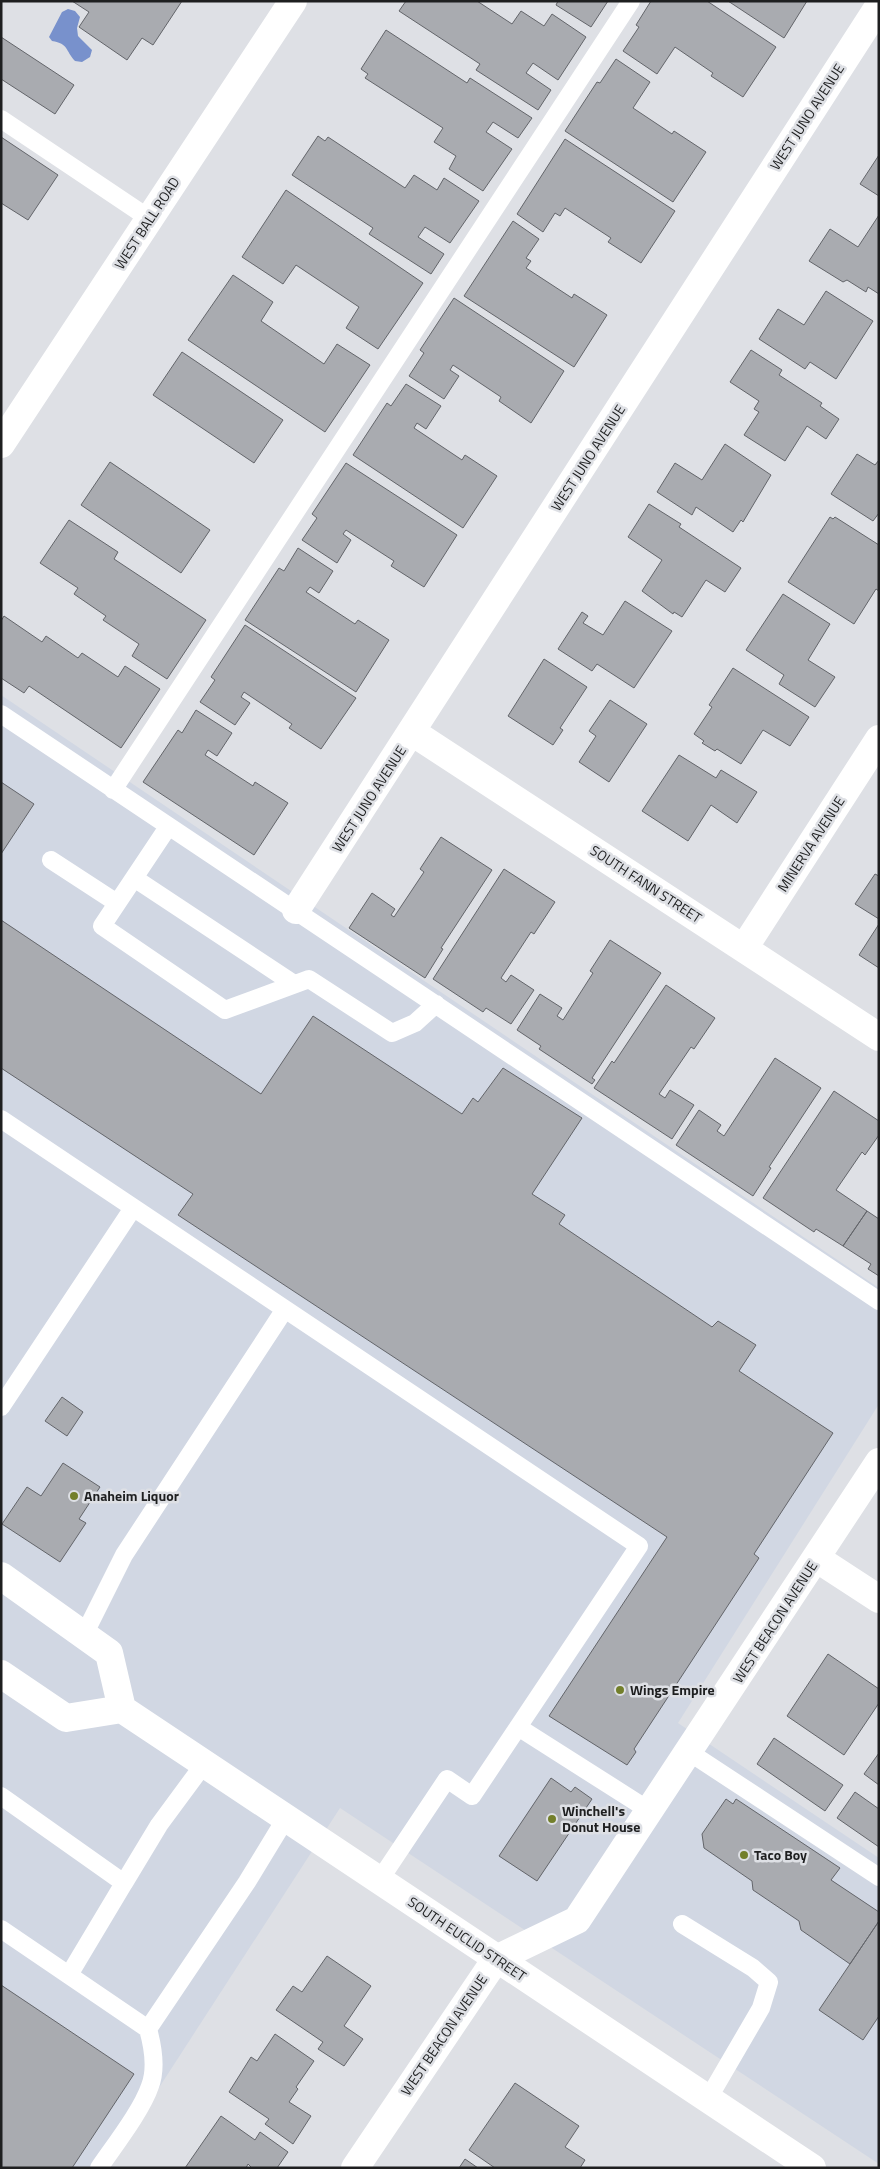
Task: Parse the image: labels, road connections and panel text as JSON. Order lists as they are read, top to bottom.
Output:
{
  "streets": {
    "street": [
      "WEST JUNO AVENUE",
      "WEST BALL ROAD",
      "MINERVA AVENUE",
      "SOUTH FANN STREET",
      "WEST BEACON AVENUE",
      "SOUTH EUCLID STREET"
    ]
  },
  "crossings": [
    ["WEST JUNO AVENUE", "SOUTH FANN STREET"],
    ["MINERVA AVENUE", "SOUTH FANN STREET"],
    ["WEST BEACON AVENUE", "SOUTH EUCLID STREET"]
  ],
  "places": [
    "Anaheim Liquor",
    "Wings Empire",
    "Winchell's Donut House",
    "Taco Boy"
  ]
}
